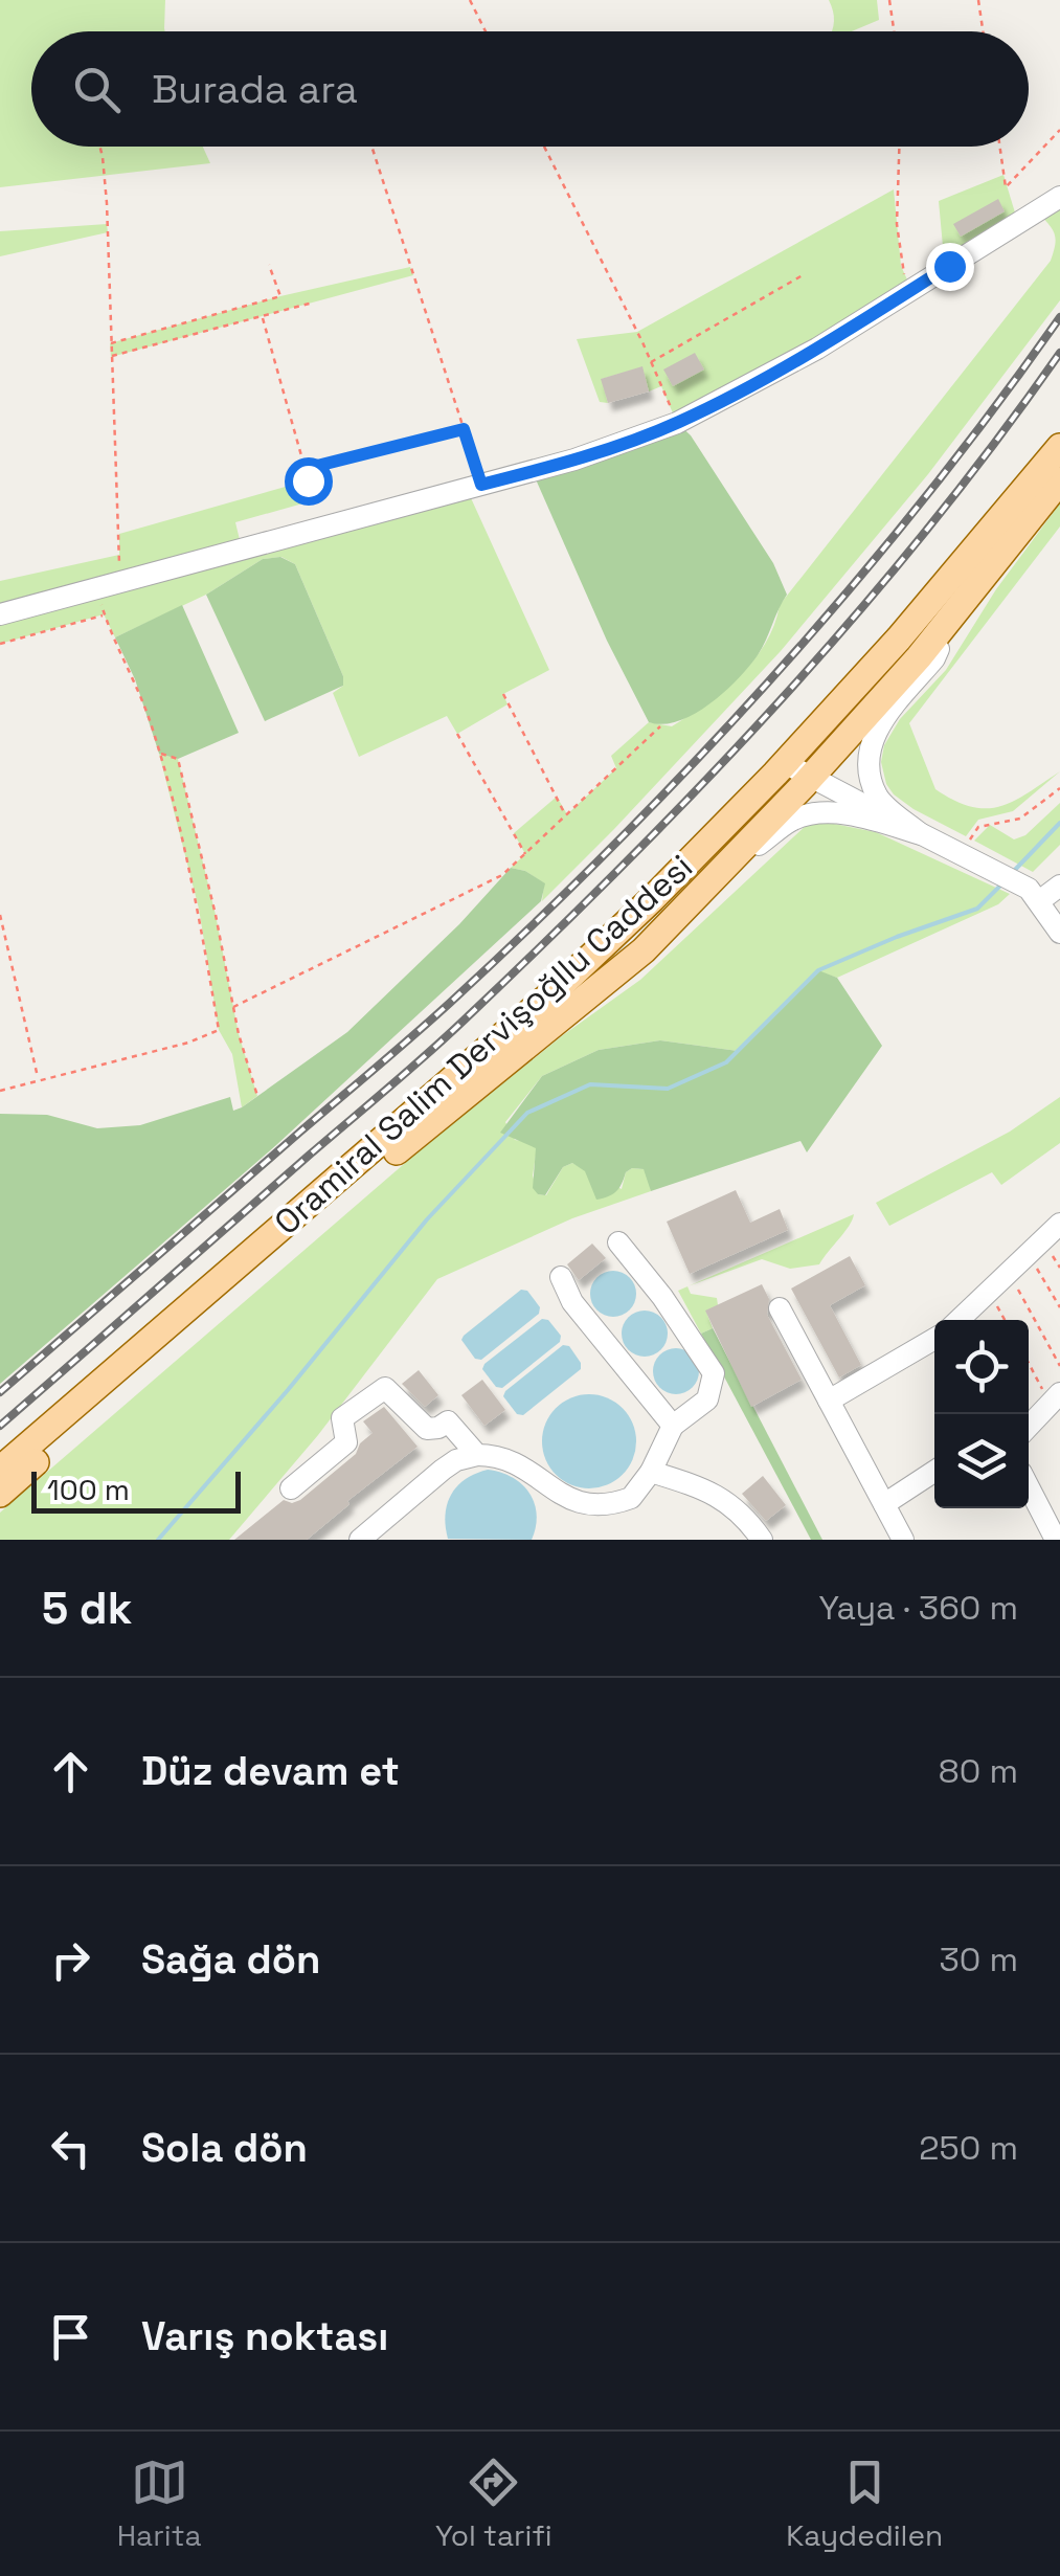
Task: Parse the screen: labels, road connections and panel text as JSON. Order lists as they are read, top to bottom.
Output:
{
  "streets": {
    "main road": ["Oramiral Salim Dervişoğllu Caddesi"]
  },
  "scale_bar": "100 m",
  "page": {
    "search": "Burada ara",
    "scale": "100 m",
    "heading": ["5 dk", "Yaya · 360 m"],
    "list": [
      ["Düz devam et", "80 m"],
      ["Sağa dön", "30 m"],
      ["Sola dön", "250 m"],
      "Varış noktası"
    ],
    "nav": ["Harita", "Yol tarifi", "Kaydedilen"]
  }
}
